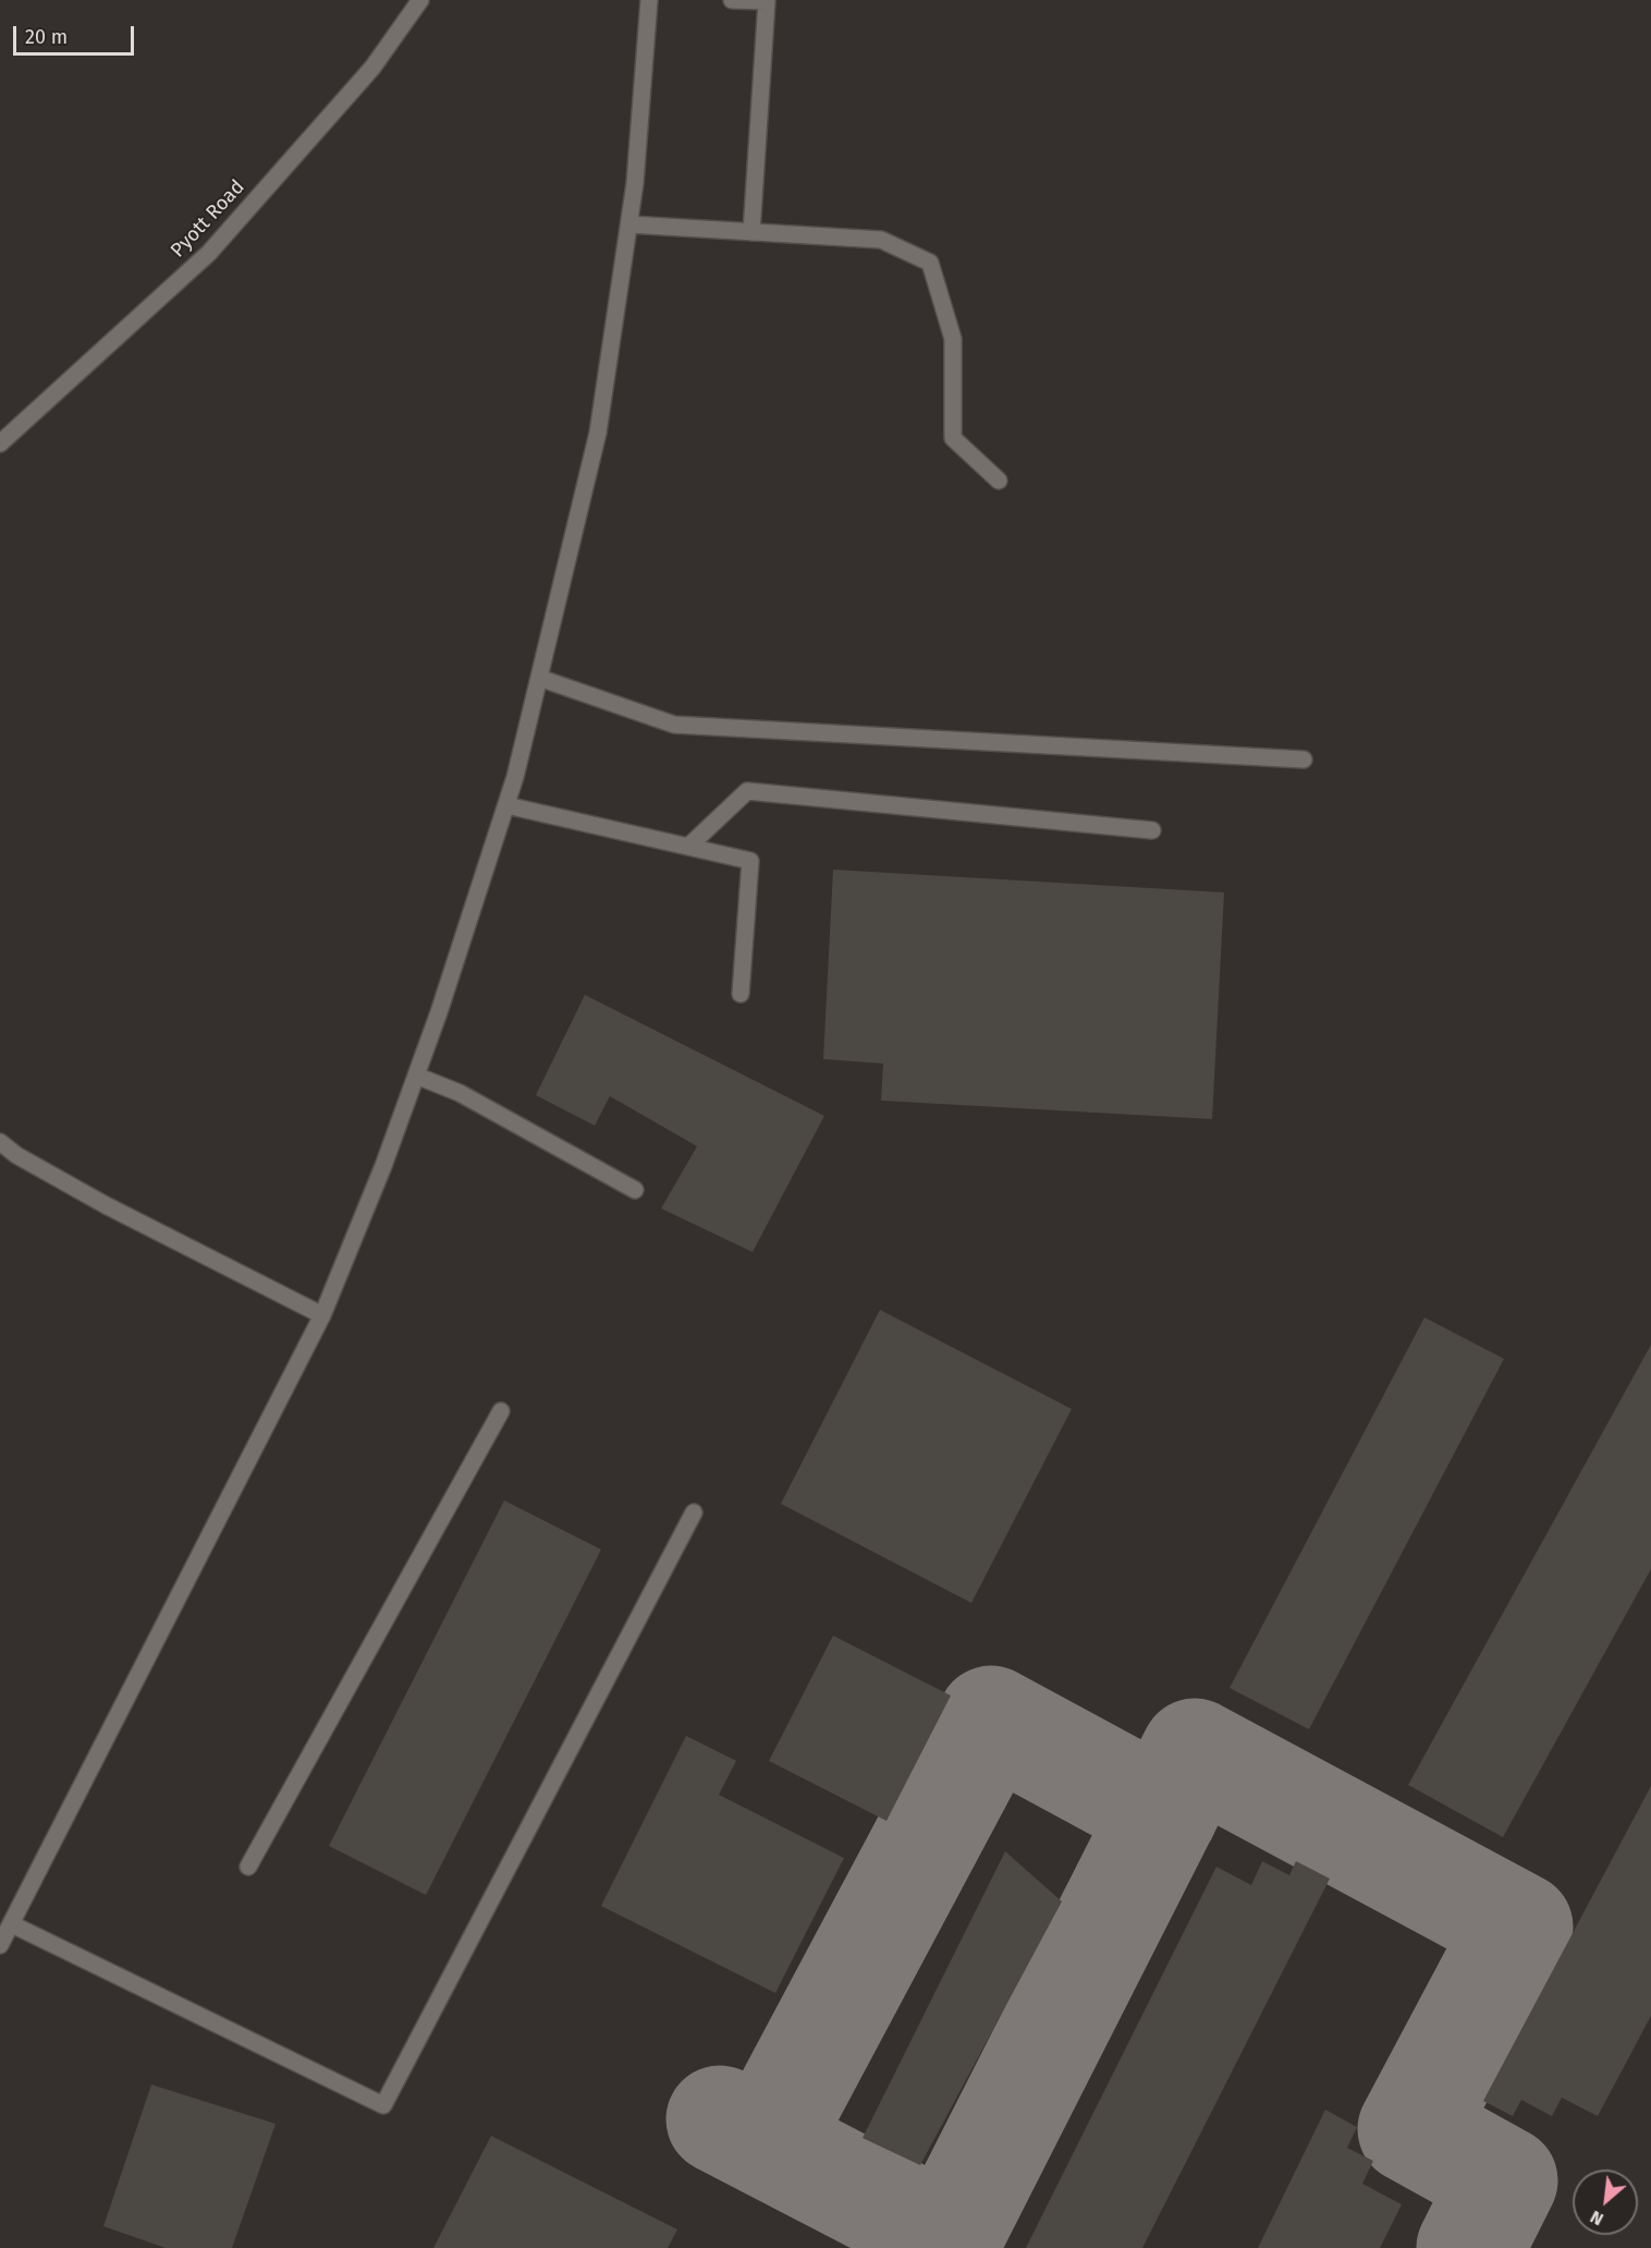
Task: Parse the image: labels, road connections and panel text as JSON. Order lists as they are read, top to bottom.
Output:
{
  "streets": {
    "street": ["Pyott Road"]
  },
  "scale_bar": "20 m",
  "north": "bottom left"
}
